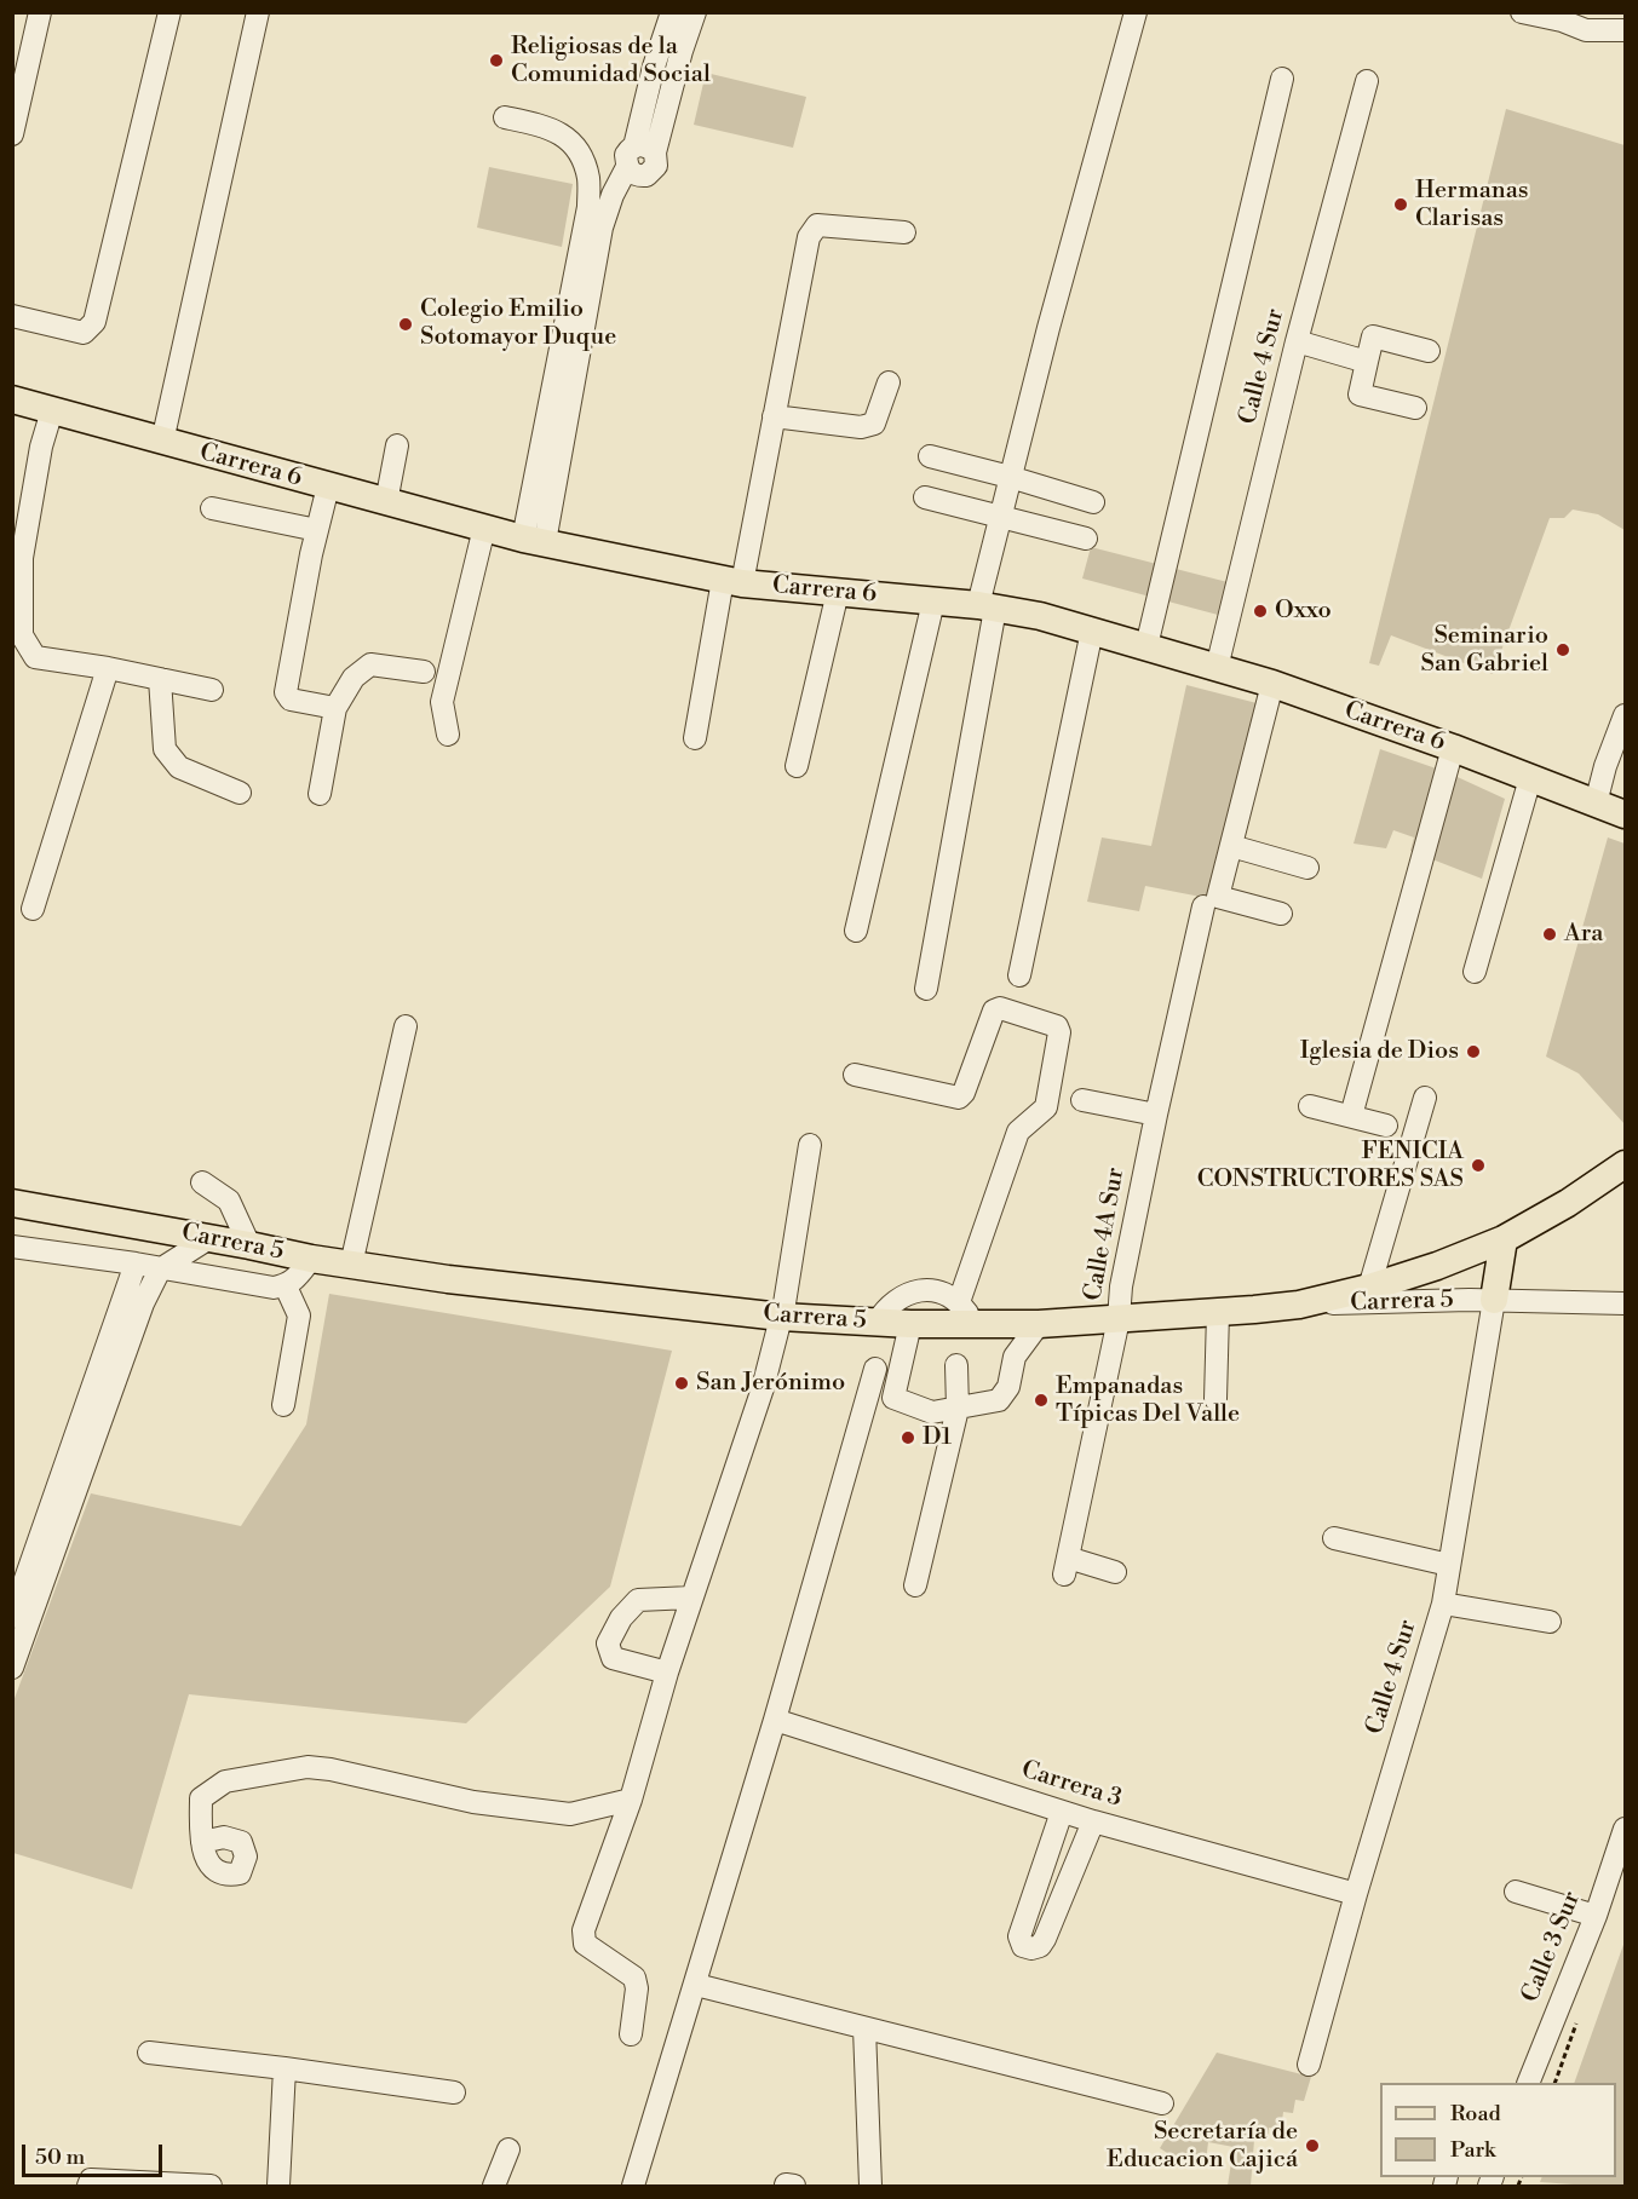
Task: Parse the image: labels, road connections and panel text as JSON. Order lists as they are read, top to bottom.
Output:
{
  "streets": {
    "main road": ["Carrera 6", "Carrera 5"],
    "street": [
      "Calle 4 Sur",
      "Calle 4A Sur",
      "Carrera 3",
      "Calle 3 Sur"
    ]
  },
  "crossings": [
    ["Calle 4 Sur", "Carrera 6"],
    ["Calle 4 Sur", "Carrera 5"],
    ["Calle 4 Sur", "Carrera 3"],
    ["Carrera 6", "Calle 4A Sur"],
    ["Calle 4A Sur", "Carrera 5"]
  ],
  "places": [
    "Religiosas de la Comunidad Social",
    "Hermanas Clarisas",
    "Colegio Emilio Sotomayor Duque",
    "Oxxo",
    "Seminario San Gabriel",
    "Ara",
    "Iglesia de Dios",
    "FENICIA CONSTRUCTORES SAS",
    "San Jerónimo",
    "Empanadas Típicas Del Valle",
    "D1",
    "Secretaría de Educacion Cajicá"
  ],
  "legend": ["Road", "Park"],
  "scale_bar": "50 m"
}
